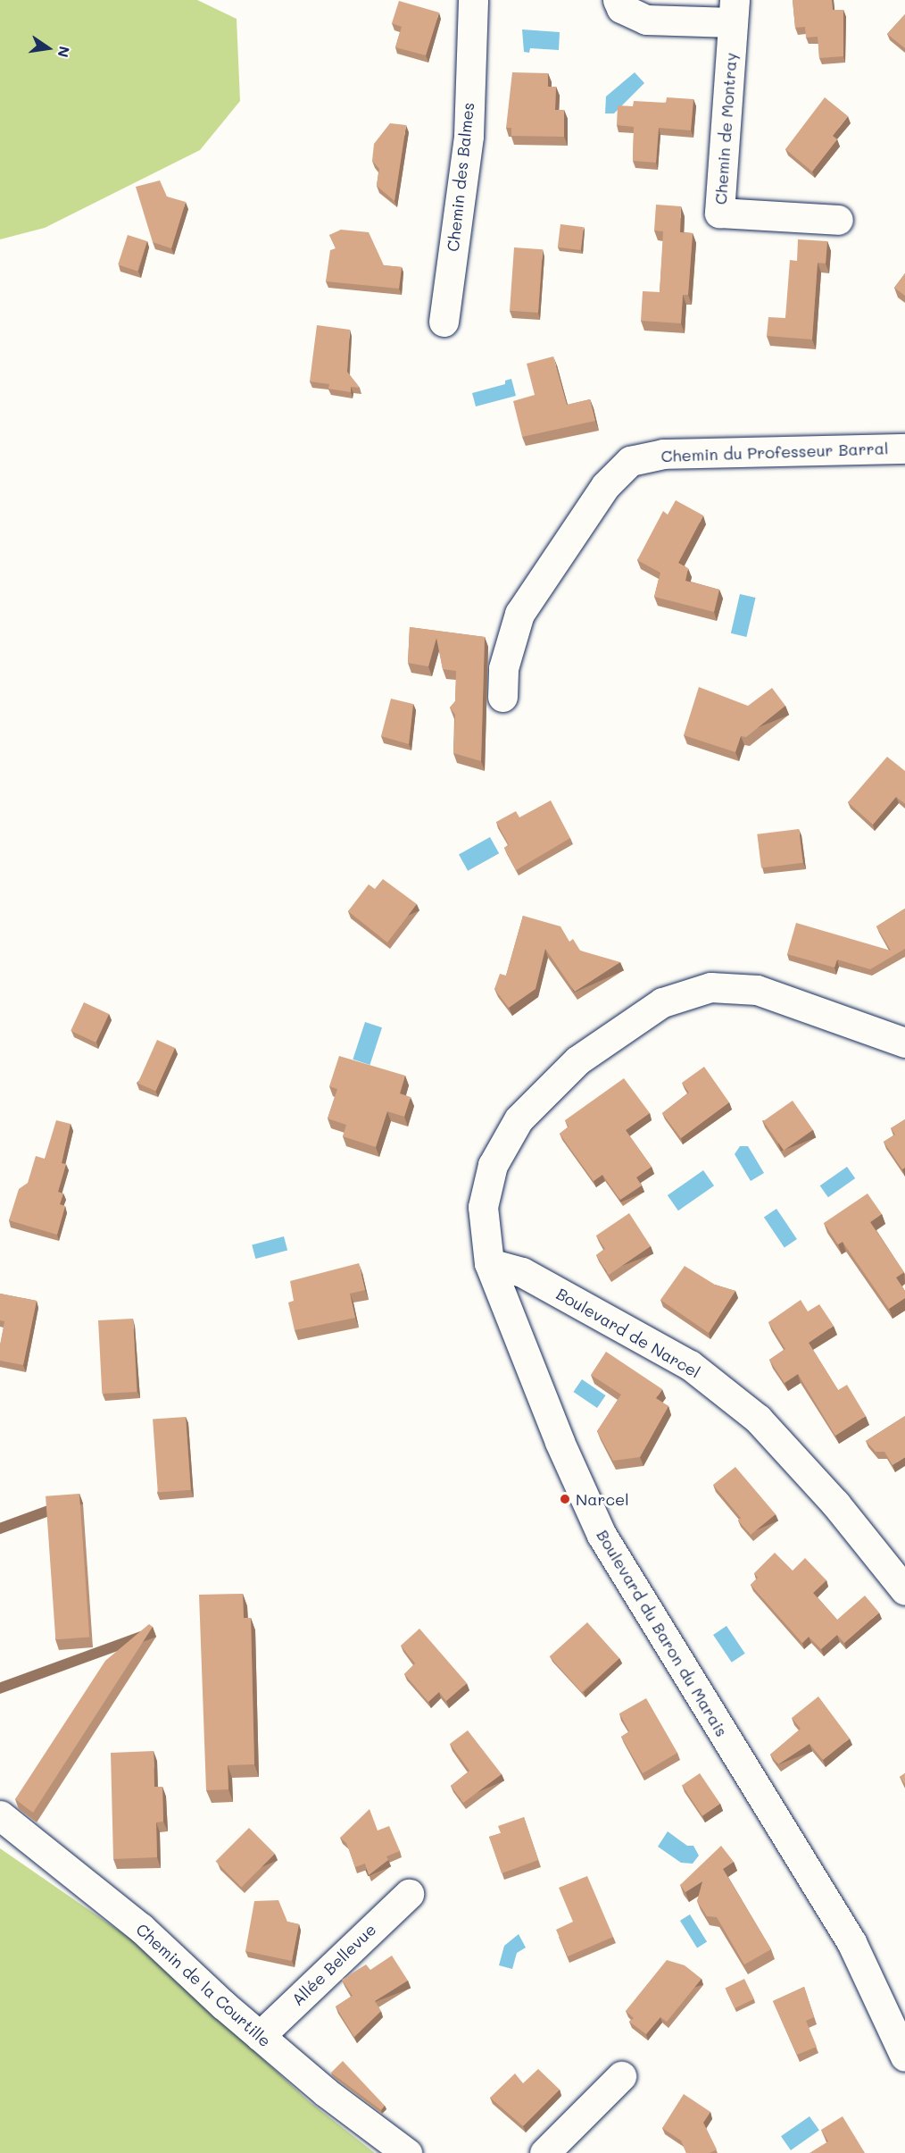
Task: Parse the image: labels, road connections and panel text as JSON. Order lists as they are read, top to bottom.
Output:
{
  "streets": {
    "street": [
      "Chemin de Montray",
      "Chemin des Balmes",
      "Chemin du Professeur Barral",
      "Boulevard de Narcel",
      "Boulevard du Baron du Marais",
      "Allée Bellevue",
      "Chemin de la Courtille"
    ]
  },
  "crossings": [
    ["Boulevard de Narcel", "Boulevard du Baron du Marais"],
    ["Allée Bellevue", "Chemin de la Courtille"]
  ],
  "places": ["Narcel"],
  "north": "right"
}
